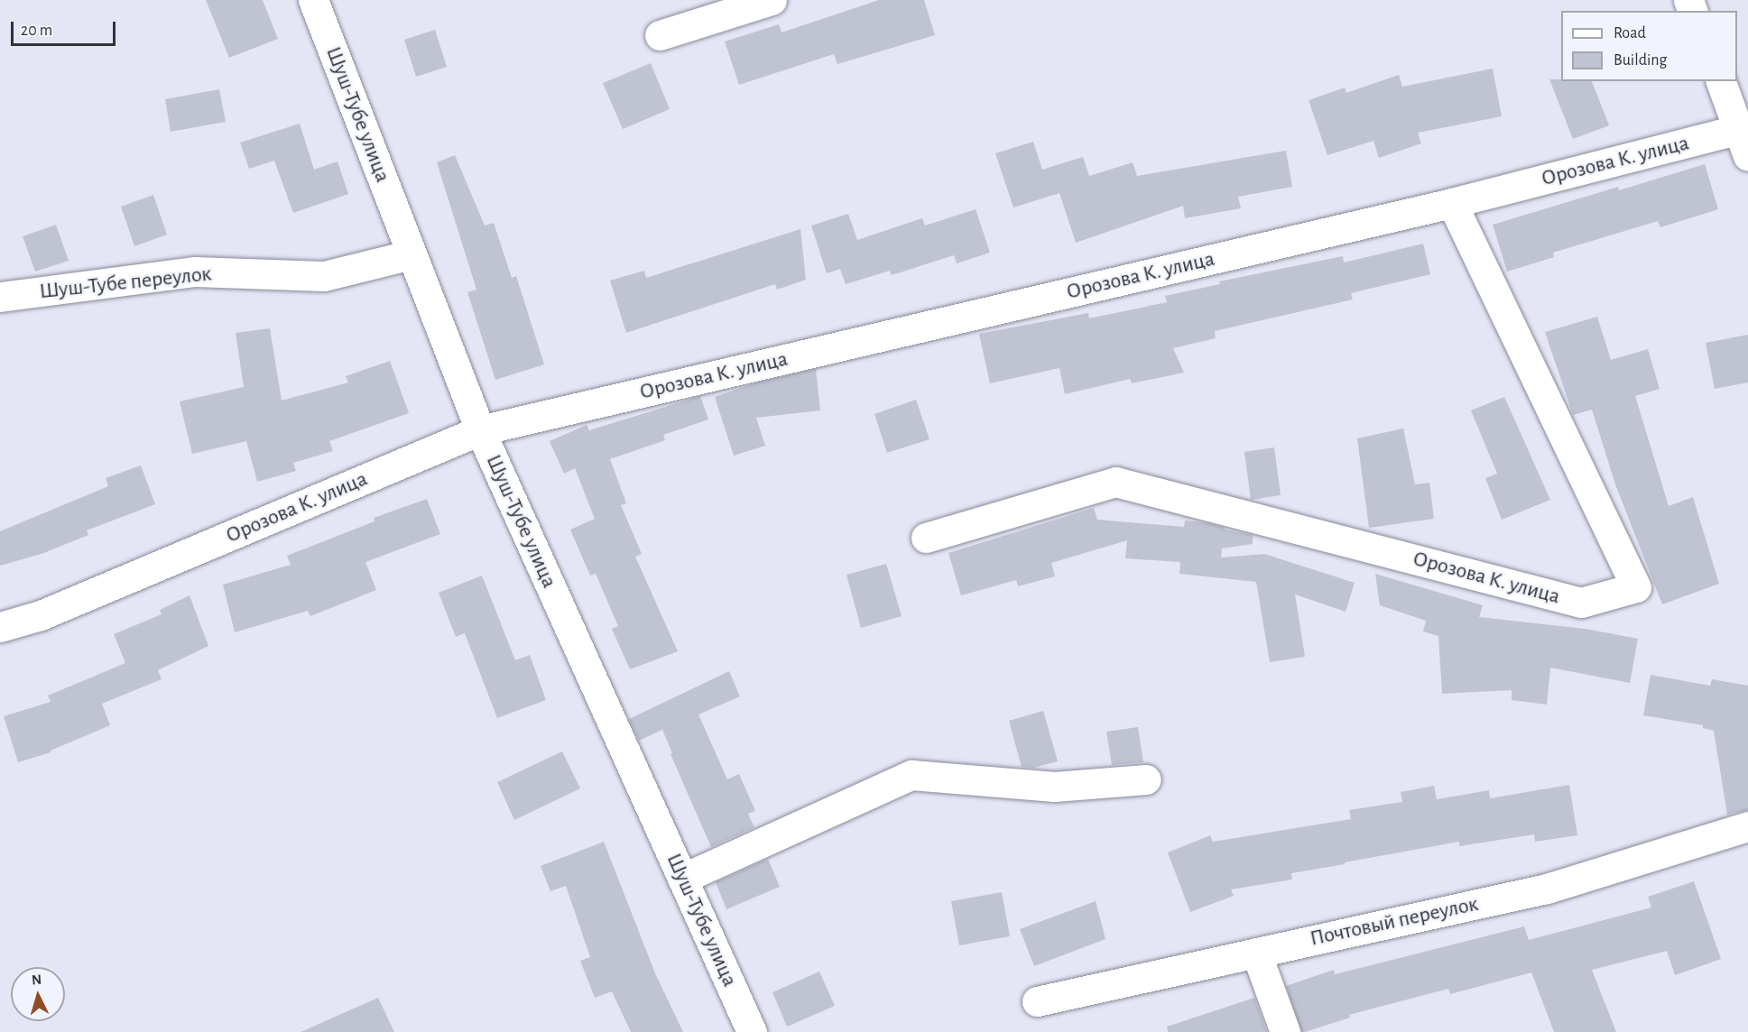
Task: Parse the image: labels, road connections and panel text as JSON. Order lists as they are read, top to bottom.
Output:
{
  "streets": {
    "street": [
      "Шуш-Тубе улица",
      "Орозова К. улица",
      "Шуш-Тубе переулок",
      "Почтовый переулок"
    ]
  },
  "crossings": [
    ["Шуш-Тубе улица", "Орозова К. улица"],
    ["Шуш-Тубе улица", "Шуш-Тубе переулок"]
  ],
  "legend": ["Road", "Building"],
  "scale_bar": "20 m",
  "north": "top"
}
